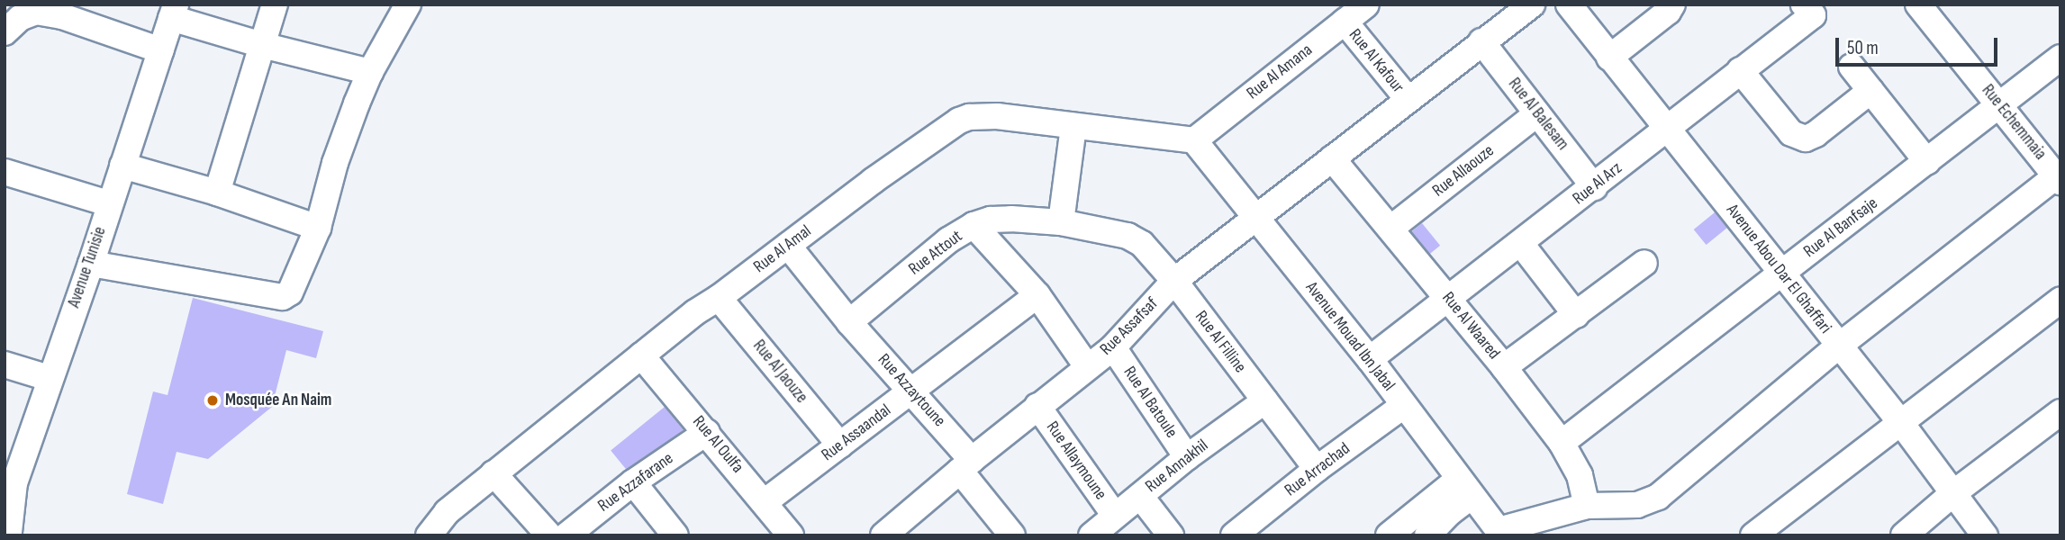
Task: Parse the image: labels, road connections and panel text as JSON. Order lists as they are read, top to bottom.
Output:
{
  "streets": {
    "street": [
      "Rue Al Kafour",
      "Rue Al Amana",
      "Rue Al Balesam",
      "Rue Echemmaia",
      "Rue Allaouze",
      "Rue Al Arz",
      "Rue Al Banfsaje",
      "Rue Al Amal",
      "Rue Attout",
      "Avenue Tunisie",
      "Avenue Abou Dar El Ghaffari",
      "Rue Al Waared",
      "Rue Assafsaf",
      "Avenue Mouad Ibn Jabal",
      "Rue Al Filline",
      "Rue Al Jaouze",
      "Rue Azzaytoune",
      "Rue Al Batoule",
      "Rue Assaandal",
      "Rue Al Oulfa",
      "Rue Allaymoune",
      "Rue Annakhil",
      "Rue Arrachad",
      "Rue Azzafarane"
    ]
  },
  "crossings": [
    ["Rue Al Kafour", "Rue Al Amana"],
    ["Rue Al Amana", "Rue Al Amal"],
    ["Rue Al Amana", "Avenue Mouad Ibn Jabal"],
    ["Rue Al Balesam", "Rue Allaouze"],
    ["Rue Al Balesam", "Rue Al Arz"],
    ["Rue Echemmaia", "Rue Al Banfsaje"],
    ["Rue Allaouze", "Rue Al Waared"],
    ["Rue Al Arz", "Avenue Abou Dar El Ghaffari"],
    ["Rue Al Arz", "Rue Al Waared"],
    ["Rue Al Arz", "Avenue Mouad Ibn Jabal"],
    ["Rue Al Banfsaje", "Avenue Abou Dar El Ghaffari"],
    ["Rue Al Banfsaje", "Rue Al Waared"],
    ["Rue Al Amal", "Avenue Mouad Ibn Jabal"],
    ["Rue Al Amal", "Rue Al Jaouze"],
    ["Rue Al Amal", "Rue Azzaytoune"],
    ["Rue Al Amal", "Rue Al Oulfa"],
    ["Rue Attout", "Rue Al Filline"],
    ["Rue Attout", "Rue Azzaytoune"],
    ["Rue Assafsaf", "Avenue Mouad Ibn Jabal"],
    ["Rue Assafsaf", "Rue Al Filline"],
    ["Rue Assafsaf", "Rue Azzaytoune"],
    ["Rue Assafsaf", "Rue Al Batoule"],
    ["Rue Assafsaf", "Rue Allaymoune"],
    ["Avenue Mouad Ibn Jabal", "Rue Arrachad"],
    ["Rue Al Filline", "Rue Annakhil"],
    ["Rue Al Filline", "Rue Arrachad"],
    ["Rue Al Jaouze", "Rue Assaandal"],
    ["Rue Azzaytoune", "Rue Assaandal"],
    ["Rue Al Batoule", "Rue Annakhil"],
    ["Rue Assaandal", "Rue Al Oulfa"],
    ["Rue Al Oulfa", "Rue Azzafarane"],
    ["Rue Allaymoune", "Rue Annakhil"]
  ],
  "places": ["Mosquée An Naim"],
  "scale_bar": "50 m"
}
